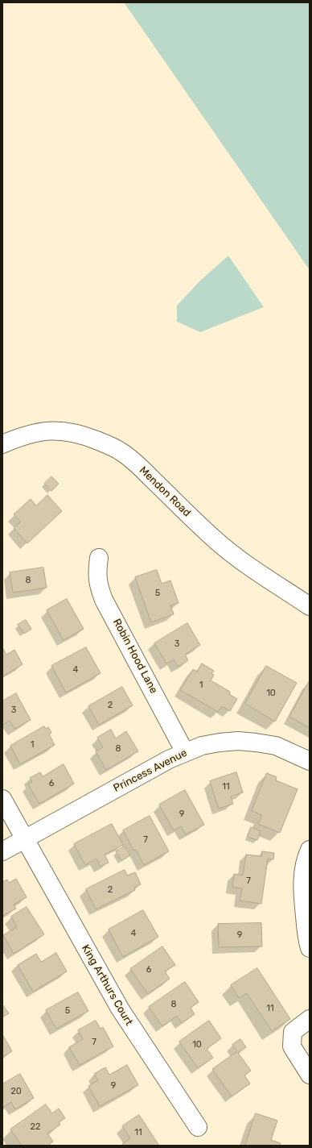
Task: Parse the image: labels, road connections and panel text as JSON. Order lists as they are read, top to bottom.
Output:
{
  "streets": {
    "street": [
      "Mendon Road",
      "Robin Hood Lane",
      "Princess Avenue",
      "King Arthurs Court"
    ]
  },
  "crossings": [
    ["Robin Hood Lane", "Princess Avenue"],
    ["Princess Avenue", "King Arthurs Court"]
  ],
  "house_numbers": [
    "8",
    "5",
    "3",
    "4",
    "1",
    "10",
    "2",
    "3",
    "1",
    "8",
    "6",
    "11",
    "9",
    "7",
    "7",
    "2",
    "4",
    "9",
    "6",
    "8",
    "11",
    "5",
    "7",
    "10",
    "9",
    "20",
    "22",
    "11"
  ]
}
